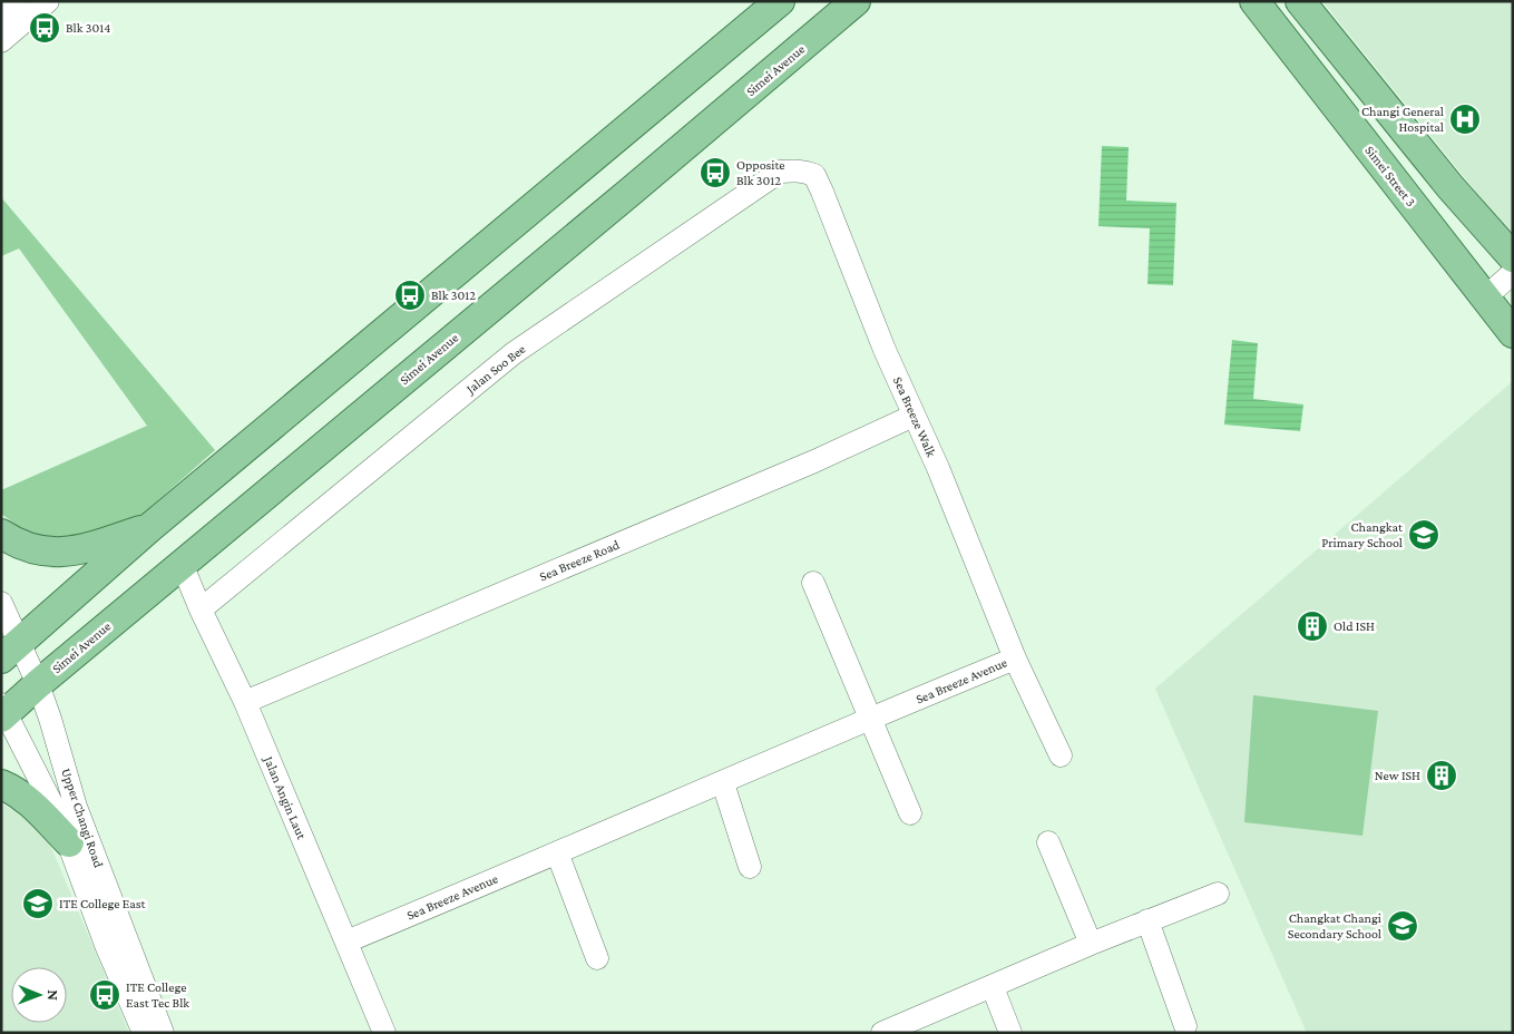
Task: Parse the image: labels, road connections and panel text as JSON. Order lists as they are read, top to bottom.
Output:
{
  "streets": {
    "main road": ["Simei Avenue", "Simei Street 3"],
    "street": [
      "Jalan Soo Bee",
      "Sea Breeze Walk",
      "Sea Breeze Road",
      "Sea Breeze Avenue",
      "Jalan Angin Laut",
      "Upper Changi Road"
    ]
  },
  "crossings": [
    ["Simei Avenue", "Jalan Angin Laut"],
    ["Simei Avenue", "Upper Changi Road"],
    ["Jalan Soo Bee", "Sea Breeze Walk"],
    ["Jalan Soo Bee", "Jalan Angin Laut"],
    ["Sea Breeze Walk", "Sea Breeze Road"],
    ["Sea Breeze Walk", "Sea Breeze Avenue"],
    ["Sea Breeze Road", "Jalan Angin Laut"],
    ["Sea Breeze Avenue", "Jalan Angin Laut"]
  ],
  "places": {
    "bus stop": [
      "Blk 3014",
      "Opposite Blk 3012",
      "Blk 3012",
      "ITE College East Tec Blk"
    ],
    "hospital": ["Changi General Hospital"],
    "school or university": ["Changkat Primary School", "ITE College East", "Changkat Changi Secondary School"],
    "building": ["Old ISH", "New ISH"]
  },
  "north": "right"
}
